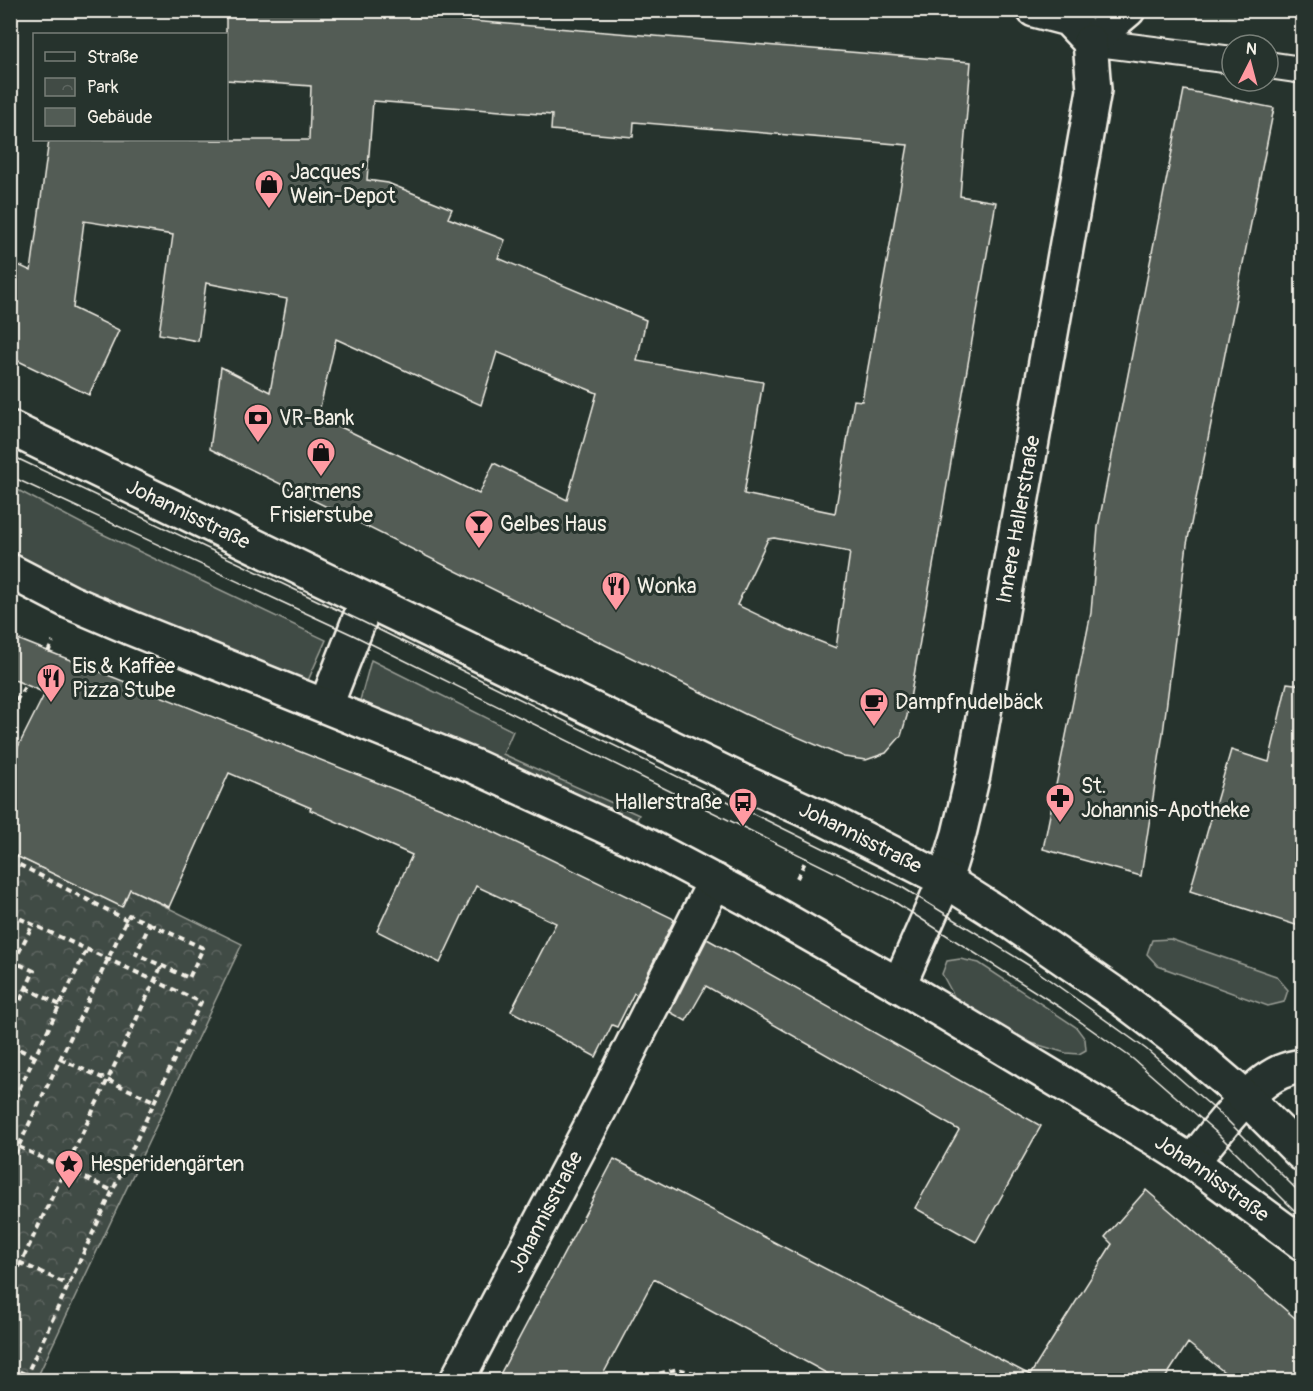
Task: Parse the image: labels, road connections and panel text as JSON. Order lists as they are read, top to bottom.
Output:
{
  "streets": {
    "main road": ["Johannisstraße", "Innere Hallerstraße"]
  },
  "crossings": [
    ["Johannisstraße", "Innere Hallerstraße"]
  ],
  "places": {
    "shop": ["Jacques’ Wein-Depot", "Carmens Frisierstube"],
    "bank": ["VR-Bank"],
    "bar": ["Gelbes Haus"],
    "restaurant": ["Wonka", "Eis & Kaffee Pizza Stube"],
    "cafe": ["Dampfnudelbäck"],
    "pharmacy": ["St. Johannis-Apotheke"],
    "bus stop": ["Hallerstraße"],
    "place": ["Hesperidengärten"]
  },
  "legend": ["Straße", "Park", "Gebäude"],
  "north": "top"
}
